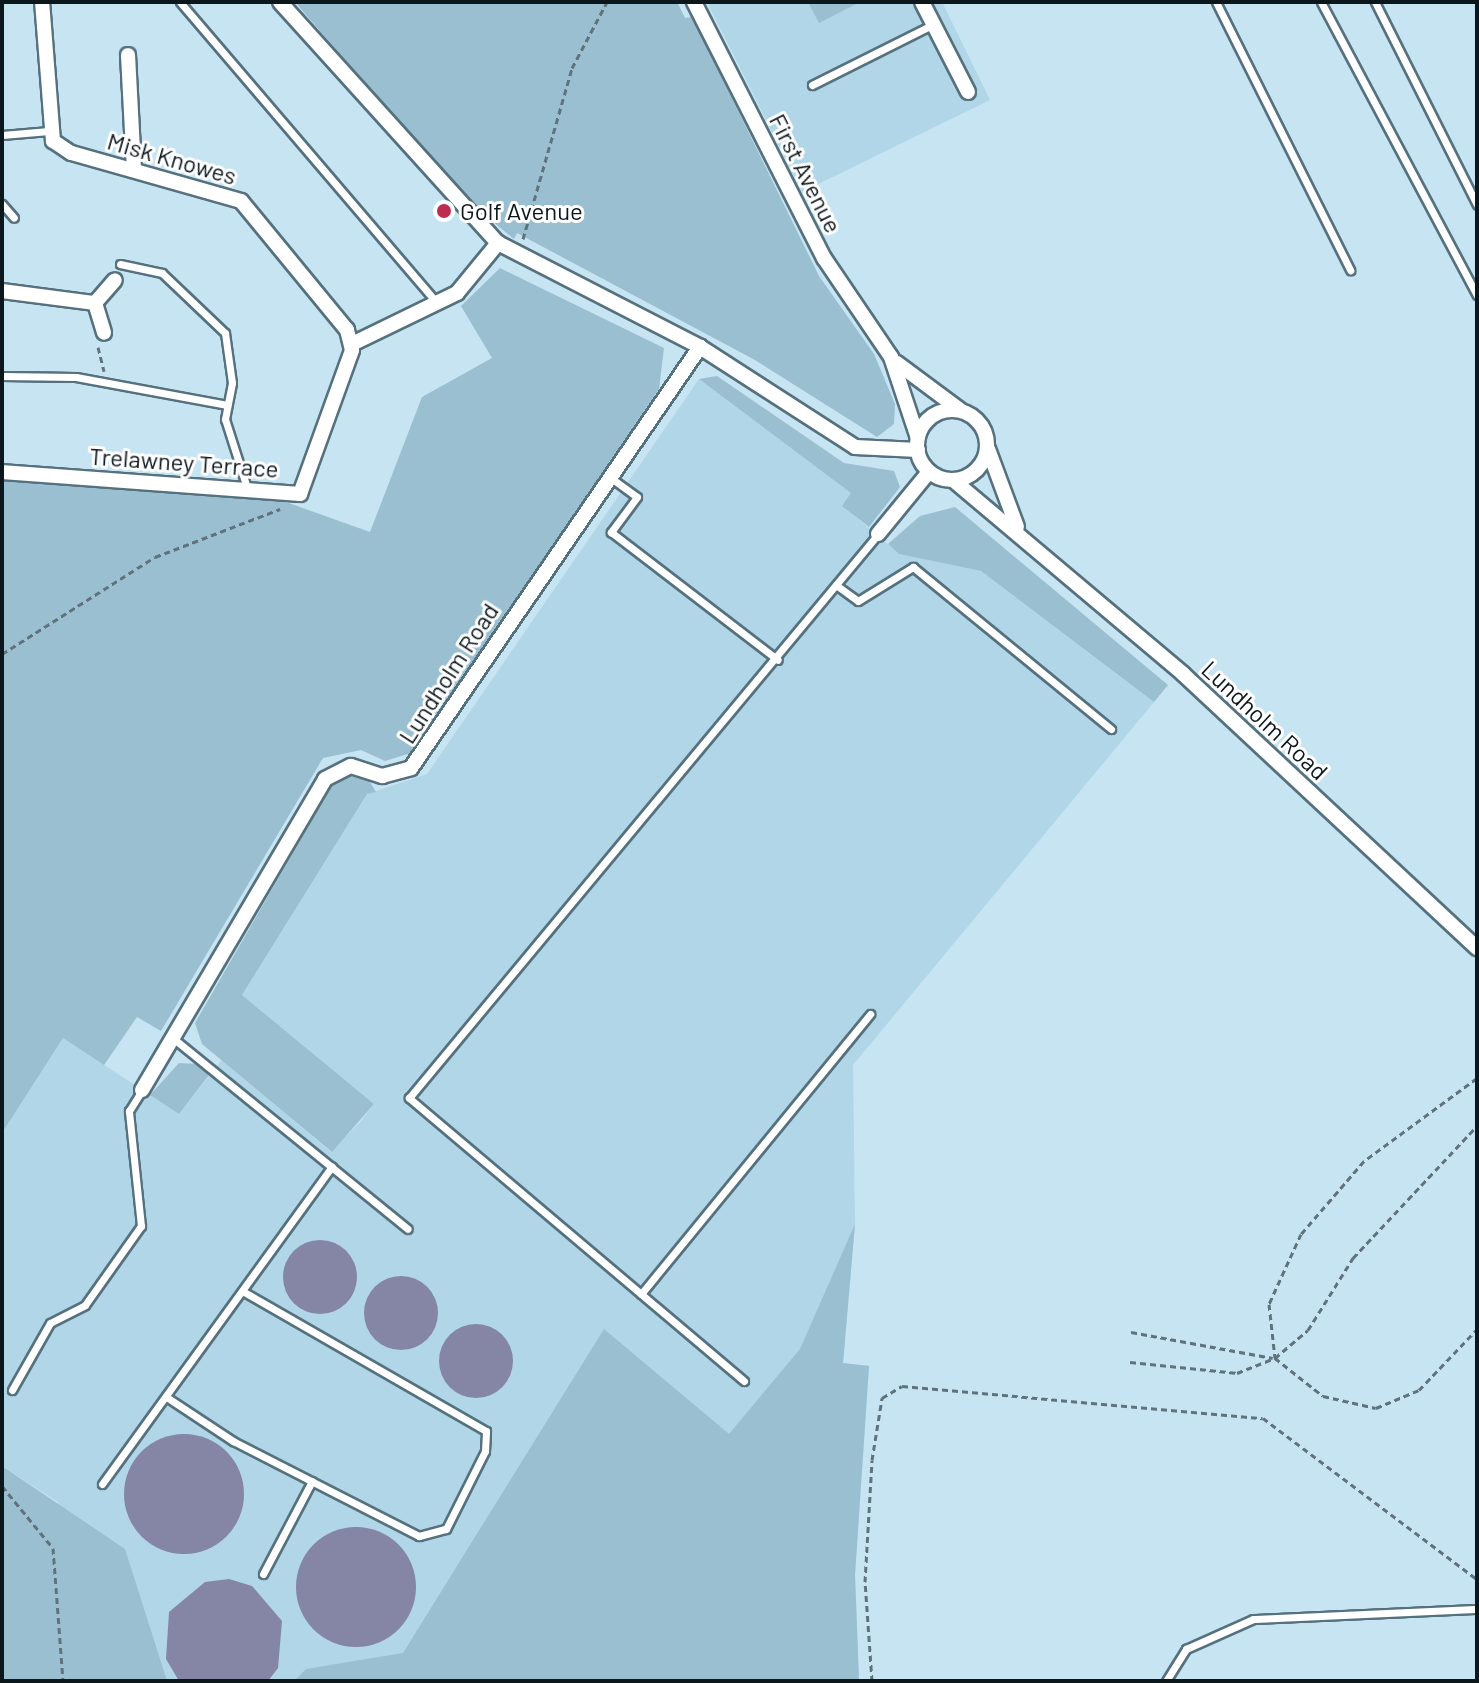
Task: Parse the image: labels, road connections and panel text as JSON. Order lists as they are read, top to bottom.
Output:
{
  "streets": {
    "street": [
      "Misk Knowes",
      "First Avenue",
      "Trelawney Terrace",
      "Lundholm Road"
    ]
  },
  "crossings": [
    ["Misk Knowes", "Trelawney Terrace"],
    ["First Avenue", "Lundholm Road"]
  ],
  "places": ["Golf Avenue"]
}
